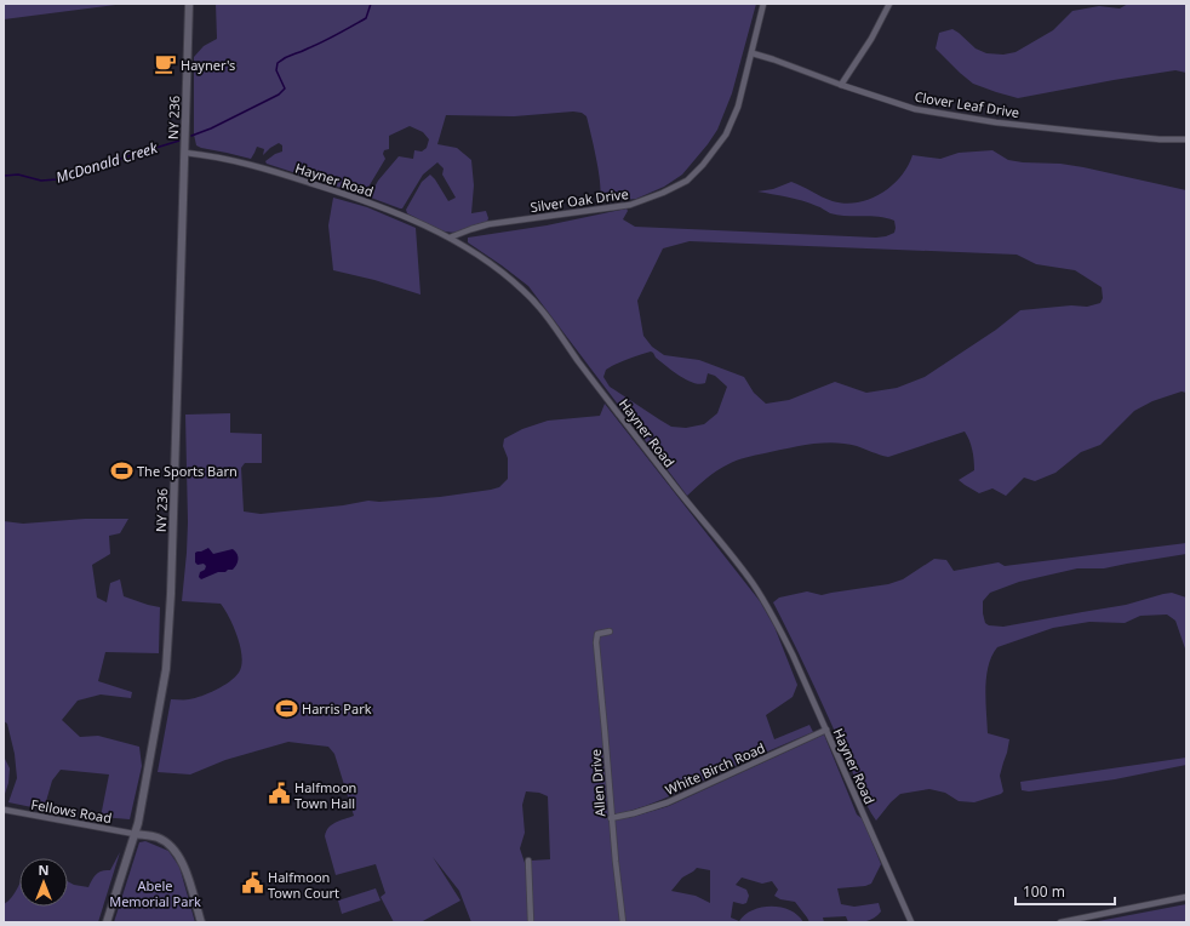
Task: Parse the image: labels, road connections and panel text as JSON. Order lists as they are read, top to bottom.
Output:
{
  "streets": {
    "main road": ["NY 236"],
    "street": [
      "Clover Leaf Drive",
      "Hayner Road",
      "Silver Oak Drive",
      "White Birch Road",
      "Allen Drive",
      "Fellows Road"
    ]
  },
  "crossings": [
    ["Clover Leaf Drive", "Silver Oak Drive"],
    ["NY 236", "Hayner Road"],
    ["NY 236", "Fellows Road"],
    ["Hayner Road", "Silver Oak Drive"],
    ["Hayner Road", "White Birch Road"],
    ["White Birch Road", "Allen Drive"]
  ],
  "water": ["McDonald Creek"],
  "parks": ["Abele Memorial Park"],
  "places": {
    "cafe": ["Hayner's"],
    "sports": ["The Sports Barn", "Harris Park"],
    "public building": ["Halfmoon Town Hall", "Halfmoon Town Court"]
  },
  "scale_bar": "100 m",
  "north": "top"
}
